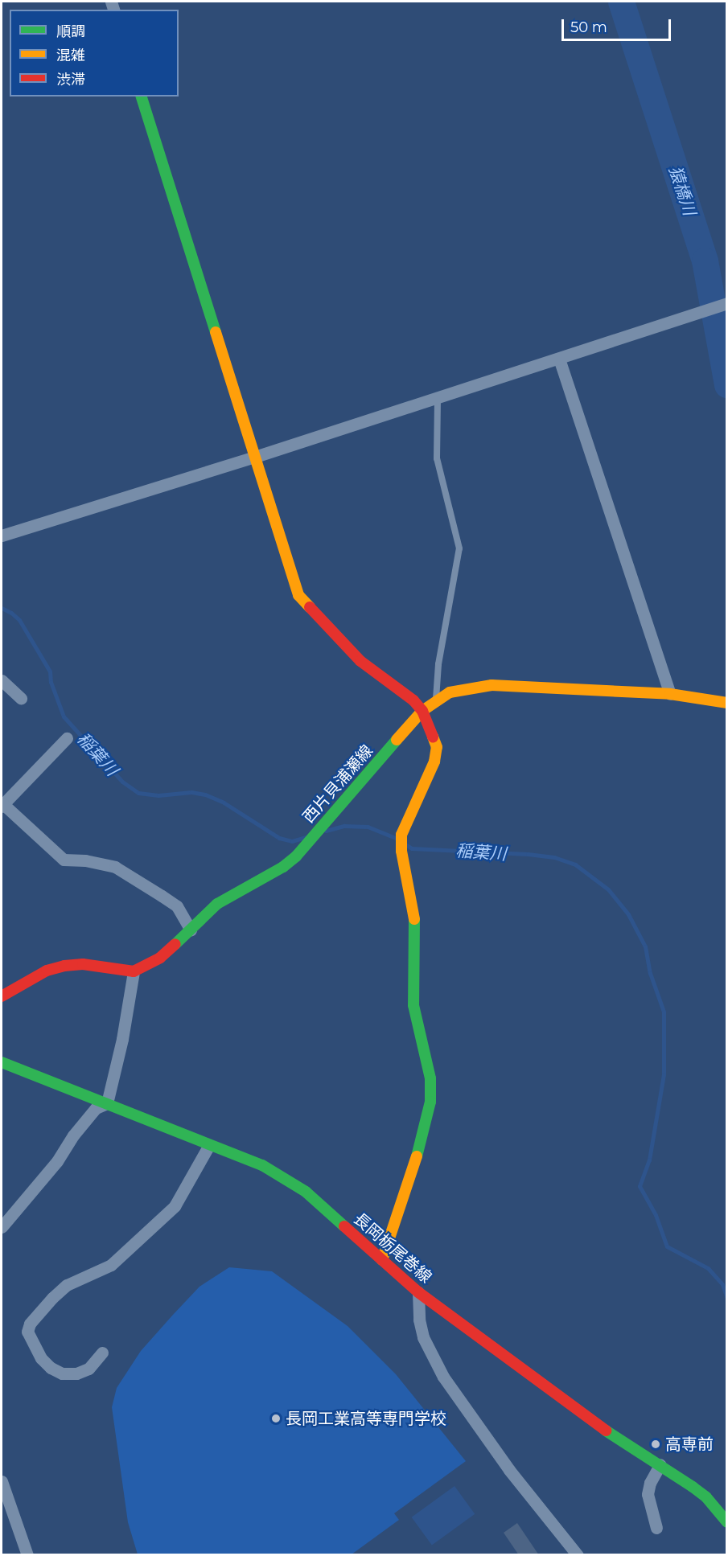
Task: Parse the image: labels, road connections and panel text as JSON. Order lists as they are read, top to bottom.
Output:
{
  "streets": {
    "main road": ["西片貝浦瀬線", "長岡栃尾巻線"]
  },
  "water": ["猿橋川", "稲葉川"],
  "places": ["長岡工業高等専門学校", "高専前"],
  "legend": ["順調", "混雑", "渋滞"],
  "scale_bar": "50 m"
}
